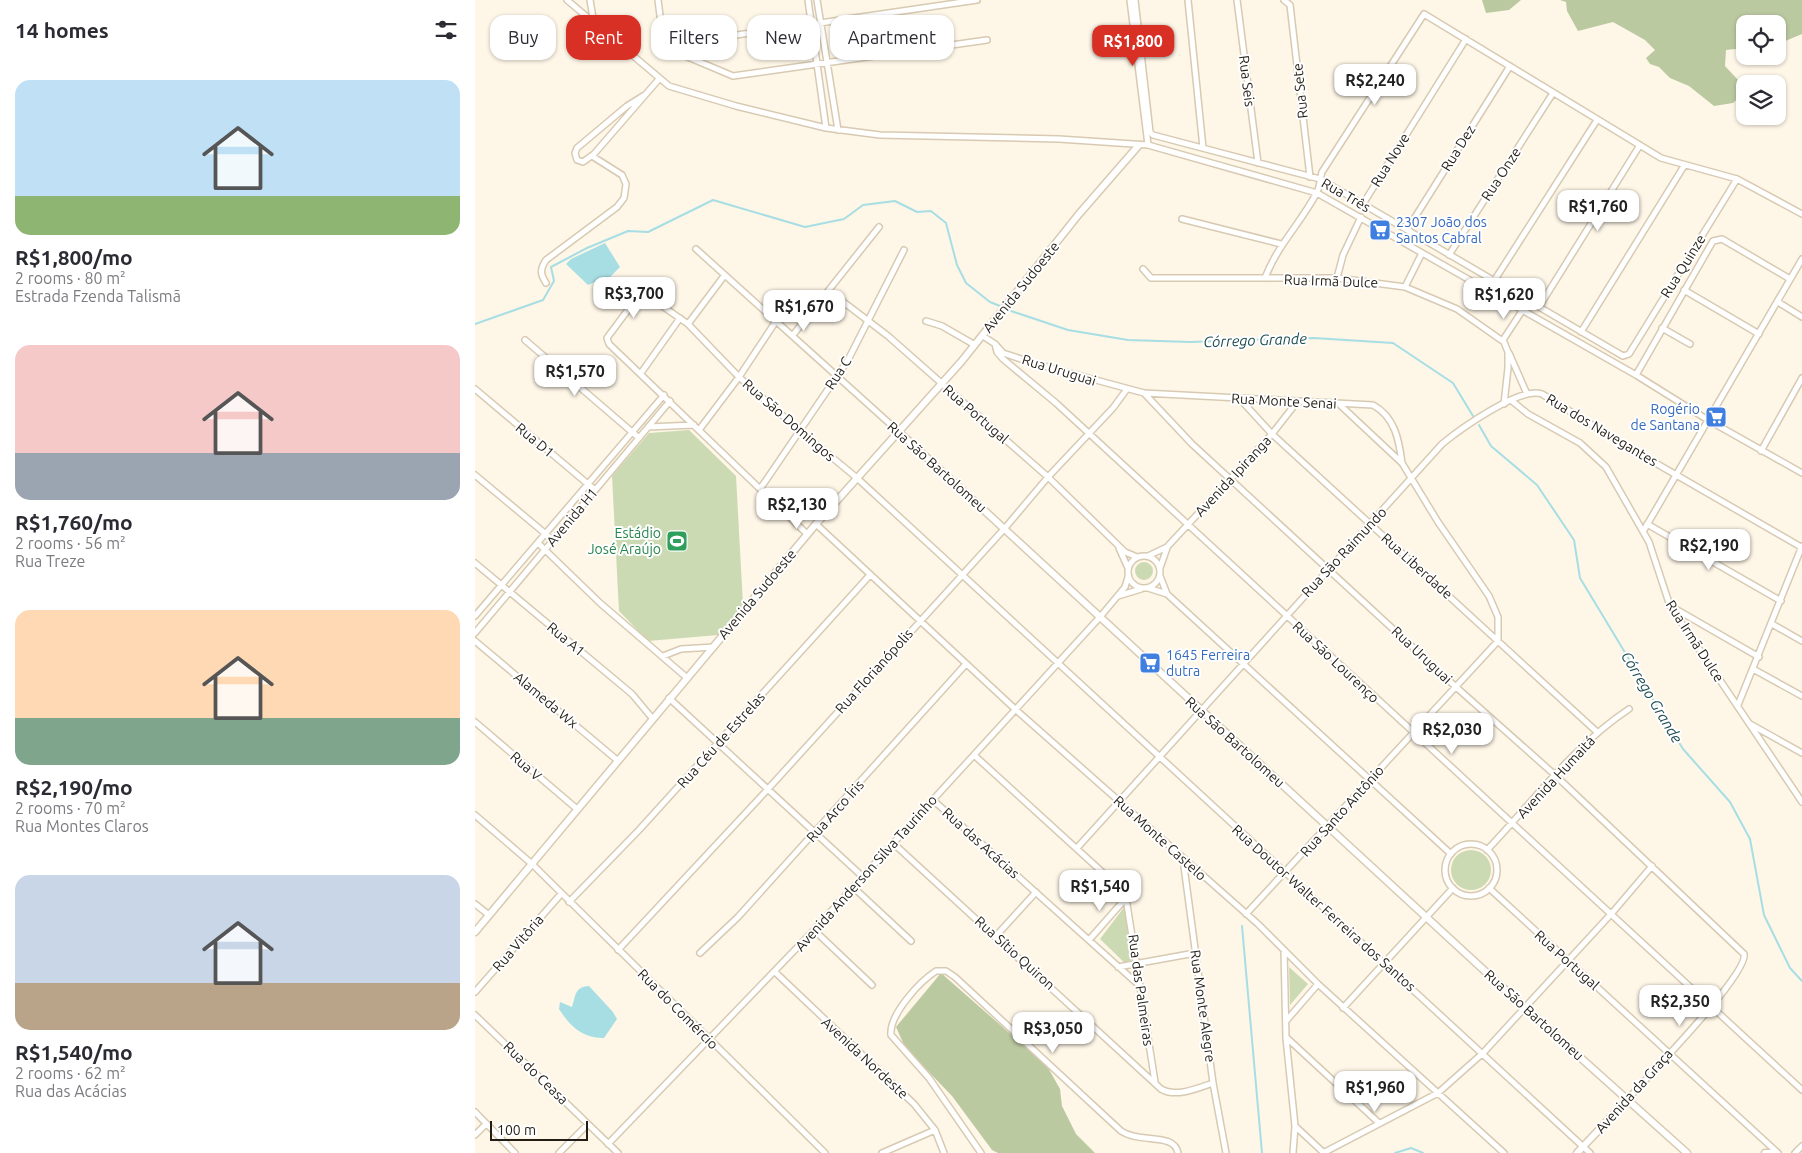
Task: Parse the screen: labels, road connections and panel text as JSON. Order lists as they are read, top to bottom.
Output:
{
  "streets": {
    "street": [
      "Rua Seis",
      "Rua Sete",
      "Rua Dez",
      "Rua Nove",
      "Rua Onze",
      "Rua Três",
      "Rua Quinze",
      "Rua Irmã Dulce",
      "Avenida Sudoeste",
      "Rua Uruguai",
      "Rua C",
      "Rua Monte Senai",
      "Rua Portugal",
      "Rua São Domingos",
      "Rua dos Navegantes",
      "Rua D1",
      "Rua São Bartolomeu",
      "Avenida Ipiranga",
      "Avenida H1",
      "Rua São Raimundo",
      "Rua Liberdade",
      "Rua A1",
      "Rua São Lourenço",
      "Rua Florianópolis",
      "Alameda Wx",
      "Rua Céu de Estrelas",
      "Rua V",
      "Avenida Humaitá",
      "Rua Arco Íris",
      "Rua Santo Antônio",
      "Rua Monte Castelo",
      "Rua das Acácias",
      "Avenida Anderson Silva Taurinho",
      "Rua Doutor Walter Ferreira dos Santos",
      "Rua Vitôria",
      "Rua Sítio Quiron",
      "Rua das Palmeiras",
      "Rua Monte Alegre",
      "Rua do Comércio",
      "Avenida Nordeste",
      "Rua do Ceasa",
      "Avenida da Graça"
    ]
  },
  "crossings": [
    ["Rua Seis", "Rua Três"],
    ["Rua Sete", "Rua Três"],
    ["Rua Dez", "Rua Três"],
    ["Rua Nove", "Rua Três"],
    ["Rua Onze", "Rua Três"],
    ["Rua Três", "Rua Quinze"],
    ["Rua Irmã Dulce", "Rua dos Navegantes"],
    ["Avenida Sudoeste", "Rua Portugal"],
    ["Avenida Sudoeste", "Rua São Domingos"],
    ["Avenida Sudoeste", "Rua São Bartolomeu"],
    ["Avenida Sudoeste", "Rua A1"],
    ["Avenida Sudoeste", "Rua São Lourenço"],
    ["Avenida Sudoeste", "Alameda Wx"],
    ["Avenida Sudoeste", "Rua V"],
    ["Avenida Sudoeste", "Rua Monte Castelo"],
    ["Avenida Sudoeste", "Rua do Comércio"],
    ["Rua Uruguai", "Rua Monte Senai"],
    ["Rua Uruguai", "Avenida Ipiranga"],
    ["Rua Uruguai", "Rua São Raimundo"],
    ["Rua Uruguai", "Rua São Lourenço"],
    ["Rua Uruguai", "Rua Florianópolis"],
    ["Rua Uruguai", "Avenida Humaitá"],
    ["Rua Uruguai", "Rua Santo Antônio"],
    ["Rua Uruguai", "Avenida da Graça"],
    ["Rua C", "Rua Portugal"],
    ["Rua C", "Rua São Domingos"],
    ["Rua C", "Rua São Bartolomeu"],
    ["Rua Monte Senai", "Avenida Ipiranga"],
    ["Rua Monte Senai", "Rua Liberdade"],
    ["Rua Monte Senai", "Rua Florianópolis"],
    ["Rua Portugal", "Rua Florianópolis"],
    ["Rua Portugal", "Avenida Humaitá"],
    ["Rua Portugal", "Avenida Anderson Silva Taurinho"],
    ["Rua Portugal", "Avenida da Graça"],
    ["Rua São Domingos", "Rua Florianópolis"],
    ["Rua São Domingos", "Avenida Anderson Silva Taurinho"],
    ["Rua São Domingos", "Rua Doutor Walter Ferreira dos Santos"],
    ["Rua dos Navegantes", "Rua São Raimundo"],
    ["Rua D1", "Avenida H1"],
    ["Rua São Bartolomeu", "Rua São Raimundo"],
    ["Rua São Bartolomeu", "Rua Florianópolis"],
    ["Rua São Bartolomeu", "Rua Santo Antônio"],
    ["Rua São Bartolomeu", "Avenida Anderson Silva Taurinho"],
    ["Rua São Bartolomeu", "Avenida da Graça"],
    ["Avenida Ipiranga", "Rua Liberdade"],
    ["Avenida Ipiranga", "Rua São Lourenço"],
    ["Avenida H1", "Rua A1"],
    ["Rua São Raimundo", "Rua Liberdade"],
    ["Rua São Raimundo", "Rua São Lourenço"],
    ["Rua São Raimundo", "Rua Monte Castelo"],
    ["Rua São Raimundo", "Rua Doutor Walter Ferreira dos Santos"],
    ["Rua Liberdade", "Avenida Humaitá"],
    ["Rua Liberdade", "Rua Santo Antônio"],
    ["Rua São Lourenço", "Rua Florianópolis"],
    ["Rua São Lourenço", "Avenida Humaitá"],
    ["Rua São Lourenço", "Rua Santo Antônio"],
    ["Rua São Lourenço", "Avenida da Graça"],
    ["Rua Florianópolis", "Rua Monte Castelo"],
    ["Rua Florianópolis", "Rua do Comércio"],
    ["Rua Céu de Estrelas", "Rua Monte Castelo"],
    ["Rua Céu de Estrelas", "Rua do Comércio"],
    ["Rua Arco Íris", "Rua Monte Castelo"],
    ["Rua Santo Antônio", "Rua Monte Castelo"],
    ["Rua Santo Antônio", "Rua Doutor Walter Ferreira dos Santos"],
    ["Rua Monte Castelo", "Avenida Anderson Silva Taurinho"],
    ["Rua Monte Castelo", "Rua Monte Alegre"],
    ["Rua das Acácias", "Avenida Anderson Silva Taurinho"],
    ["Rua das Acácias", "Rua das Palmeiras"],
    ["Avenida Anderson Silva Taurinho", "Rua Doutor Walter Ferreira dos Santos"],
    ["Avenida Anderson Silva Taurinho", "Rua Sítio Quiron"],
    ["Avenida Anderson Silva Taurinho", "Rua do Comércio"],
    ["Avenida Anderson Silva Taurinho", "Avenida Nordeste"],
    ["Avenida Anderson Silva Taurinho", "Rua do Ceasa"],
    ["Rua Doutor Walter Ferreira dos Santos", "Avenida da Graça"],
    ["Rua Vitôria", "Rua do Comércio"],
    ["Rua Sítio Quiron", "Rua das Palmeiras"],
    ["Rua Sítio Quiron", "Rua Monte Alegre"]
  ],
  "water": ["Córrego Grande"],
  "places": {
    "supermarket": ["2307 João dos Santos Cabral", "Rogério de Santana", "1645 Ferreira dutra"],
    "sports": ["Estádio José Araújo"]
  },
  "scale_bar": "100 m",
  "page": {
    "heading": "14 homes",
    "chip": [
      "Buy",
      "Rent",
      "Filters",
      "New",
      "Apartment"
    ],
    "price": [
      "R$1,800",
      "R$2,240",
      "R$1,760",
      "R$3,700",
      "R$1,620",
      "R$1,670",
      "R$1,570",
      "R$2,130",
      "R$2,190",
      "R$2,030",
      "R$1,540",
      "R$2,350",
      "R$3,050",
      "R$1,960"
    ],
    "list": [
      {
        "name": "R$1,800/mo",
        "note": "2 rooms · 80 m² · Estrada Fzenda Talismã"
      },
      {
        "name": "R$1,760/mo",
        "note": "2 rooms · 56 m² · Rua Treze"
      },
      {
        "name": "R$2,190/mo",
        "note": "2 rooms · 70 m² · Rua Montes Claros"
      },
      {
        "name": "R$1,540/mo",
        "note": "2 rooms · 62 m² · Rua das Acácias"
      }
    ],
    "scale": "100 m"
  }
}
